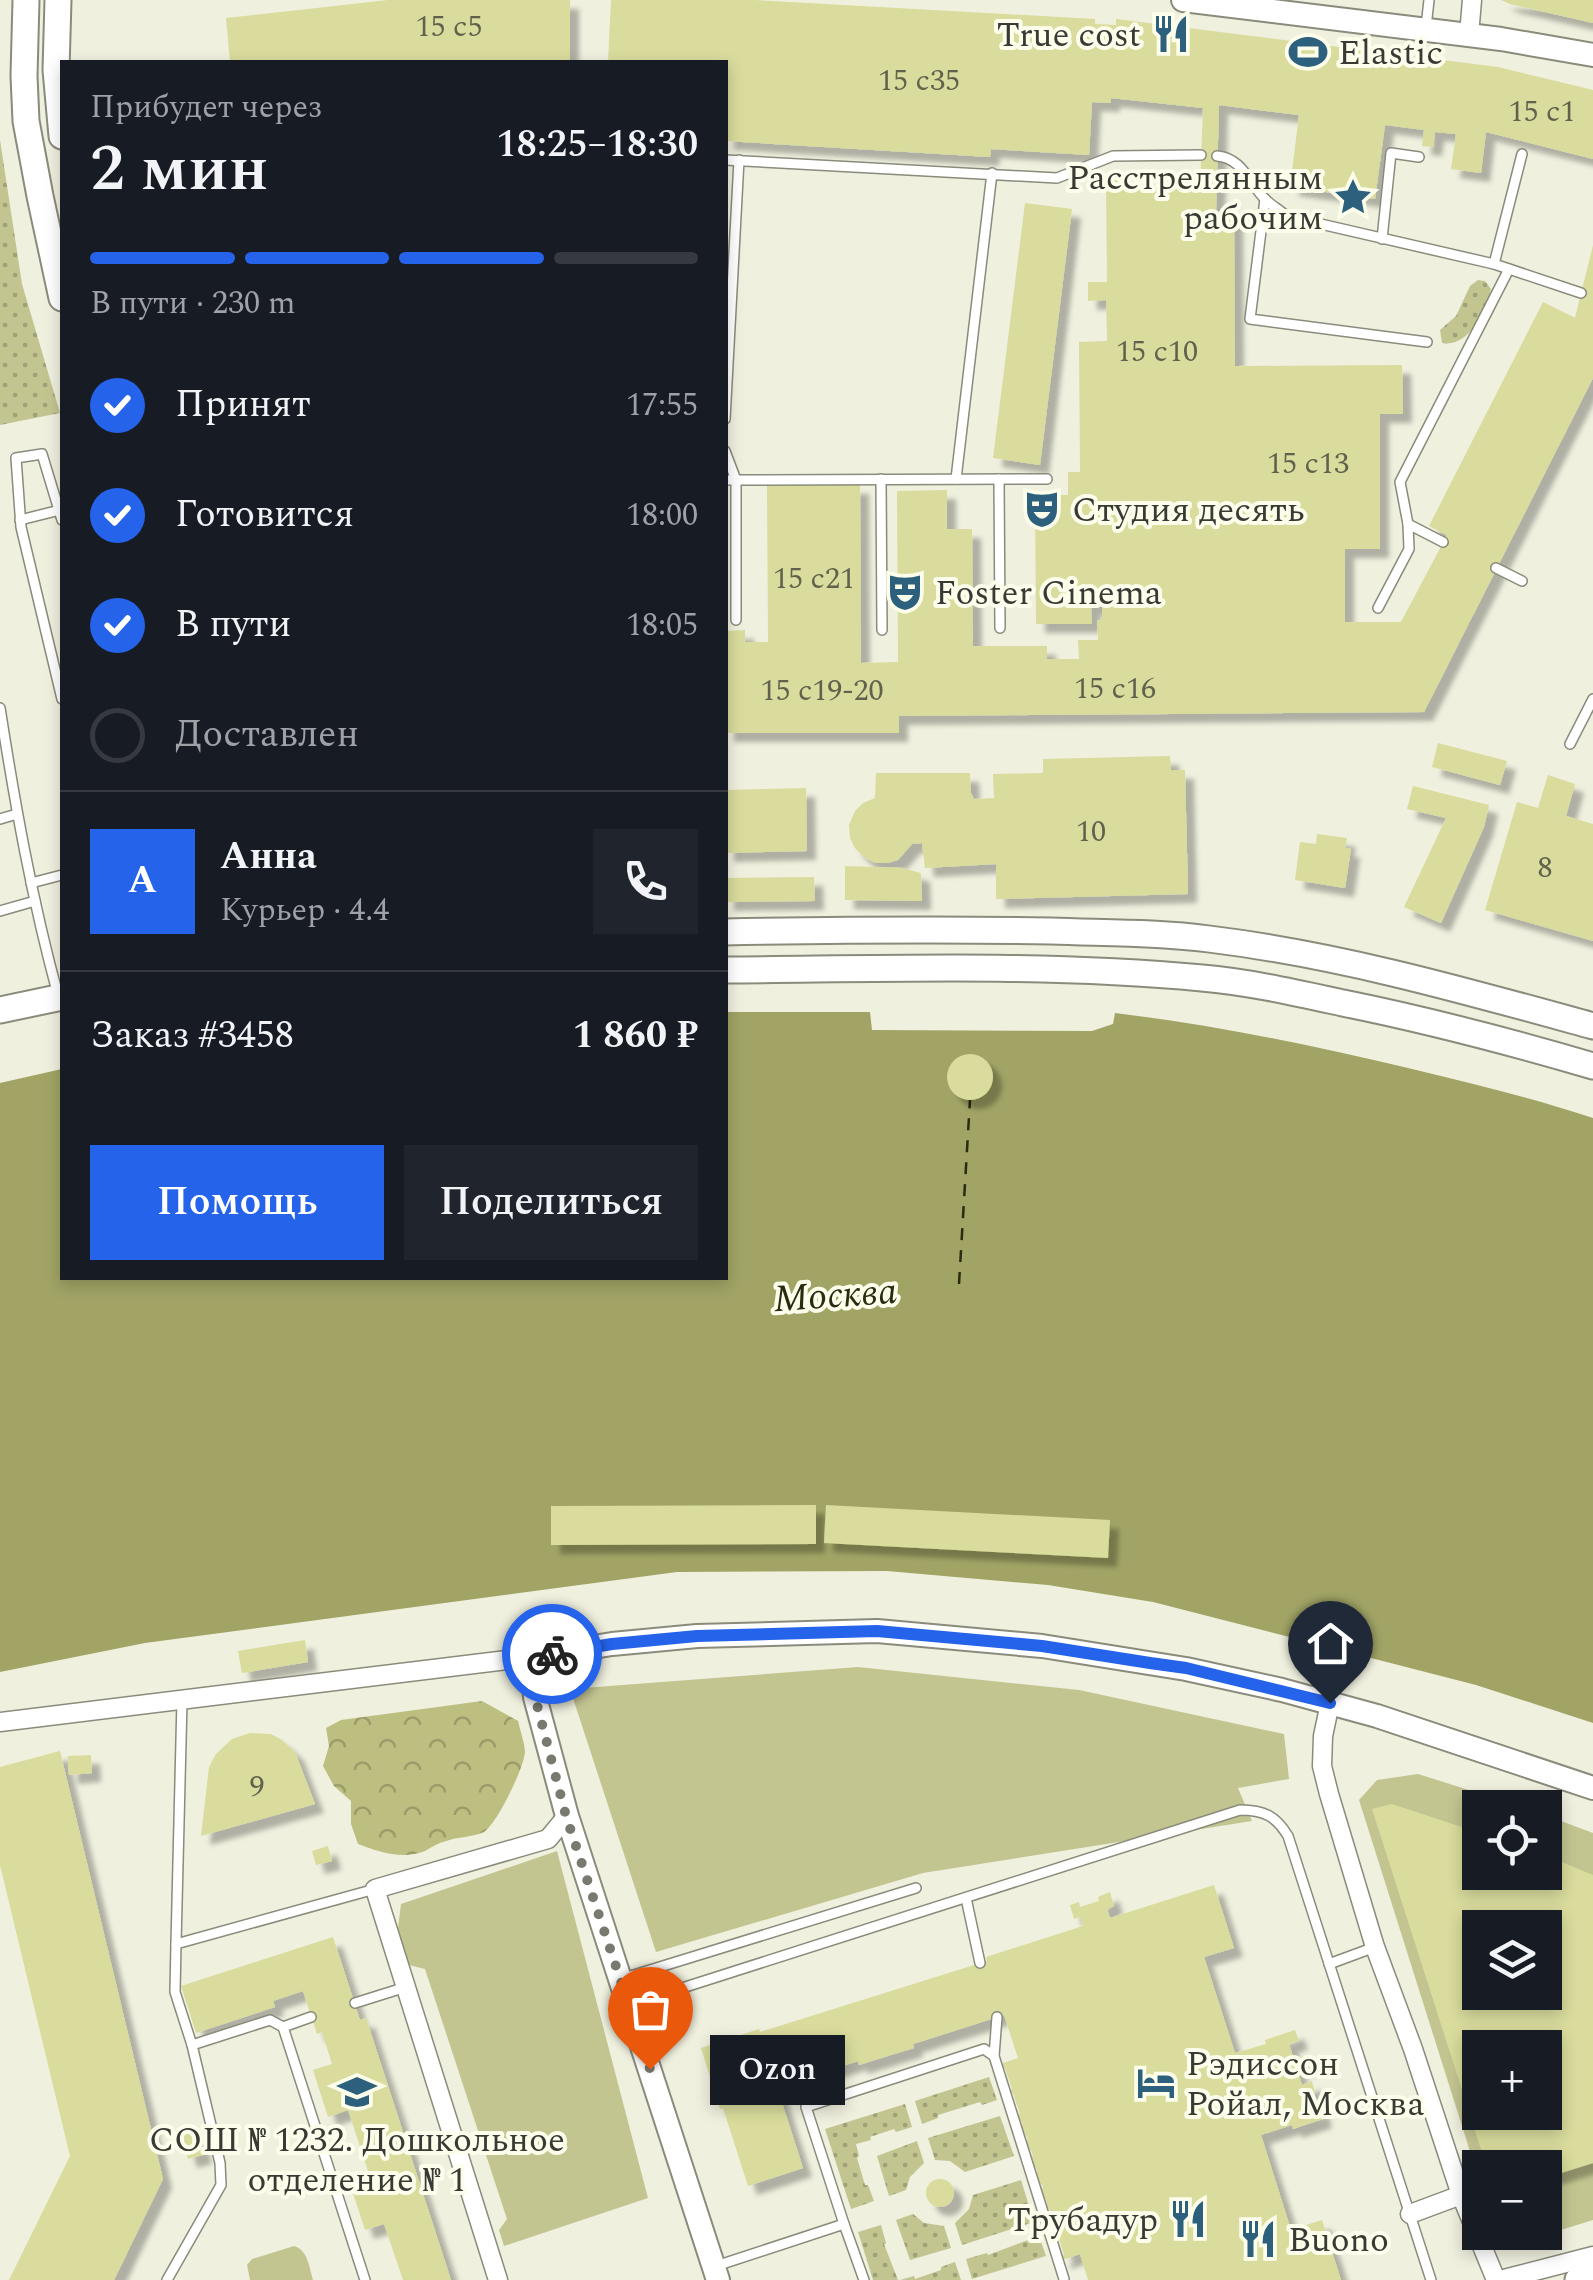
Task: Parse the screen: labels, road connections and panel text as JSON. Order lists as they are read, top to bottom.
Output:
{
  "water": ["Москва"],
  "places": {
    "restaurant": ["True cost", "Трубадур", "Buono"],
    "sports": ["Elastic"],
    "place": ["Расстрелянным рабочим"],
    "theatre": ["Студия десять", "Foster Cinema"],
    "other": ["Ozon"],
    "hotel": ["Рэдиссон Ройал, Москва"],
    "school or university": ["СОШ № 1232. Дошкольное отделение № 1"]
  },
  "house_numbers": [
    "15 с5",
    "15 с35",
    "15 с1",
    "15 с10",
    "15 с13",
    "15 с21",
    "15 с16",
    "15 с19-20",
    "10",
    "8",
    "9"
  ],
  "page": {
    "heading": ["2 мин", "Прибудет через", "18:25–18:30"],
    "panel": [
      "Анна",
      "Курьер · 4.4",
      "Заказ #3458",
      "1 860 ₽"
    ],
    "bar": "В пути · 230 m",
    "list": [
      ["Принят", "17:55"],
      ["Готовится", "18:00"],
      ["В пути", "18:05"],
      "Доставлен"
    ],
    "round": "А",
    "buttons": ["Помощь", "Поделиться"],
    "map_buttons": ["+", "−"],
    "bubble": "Ozon"
  }
}
